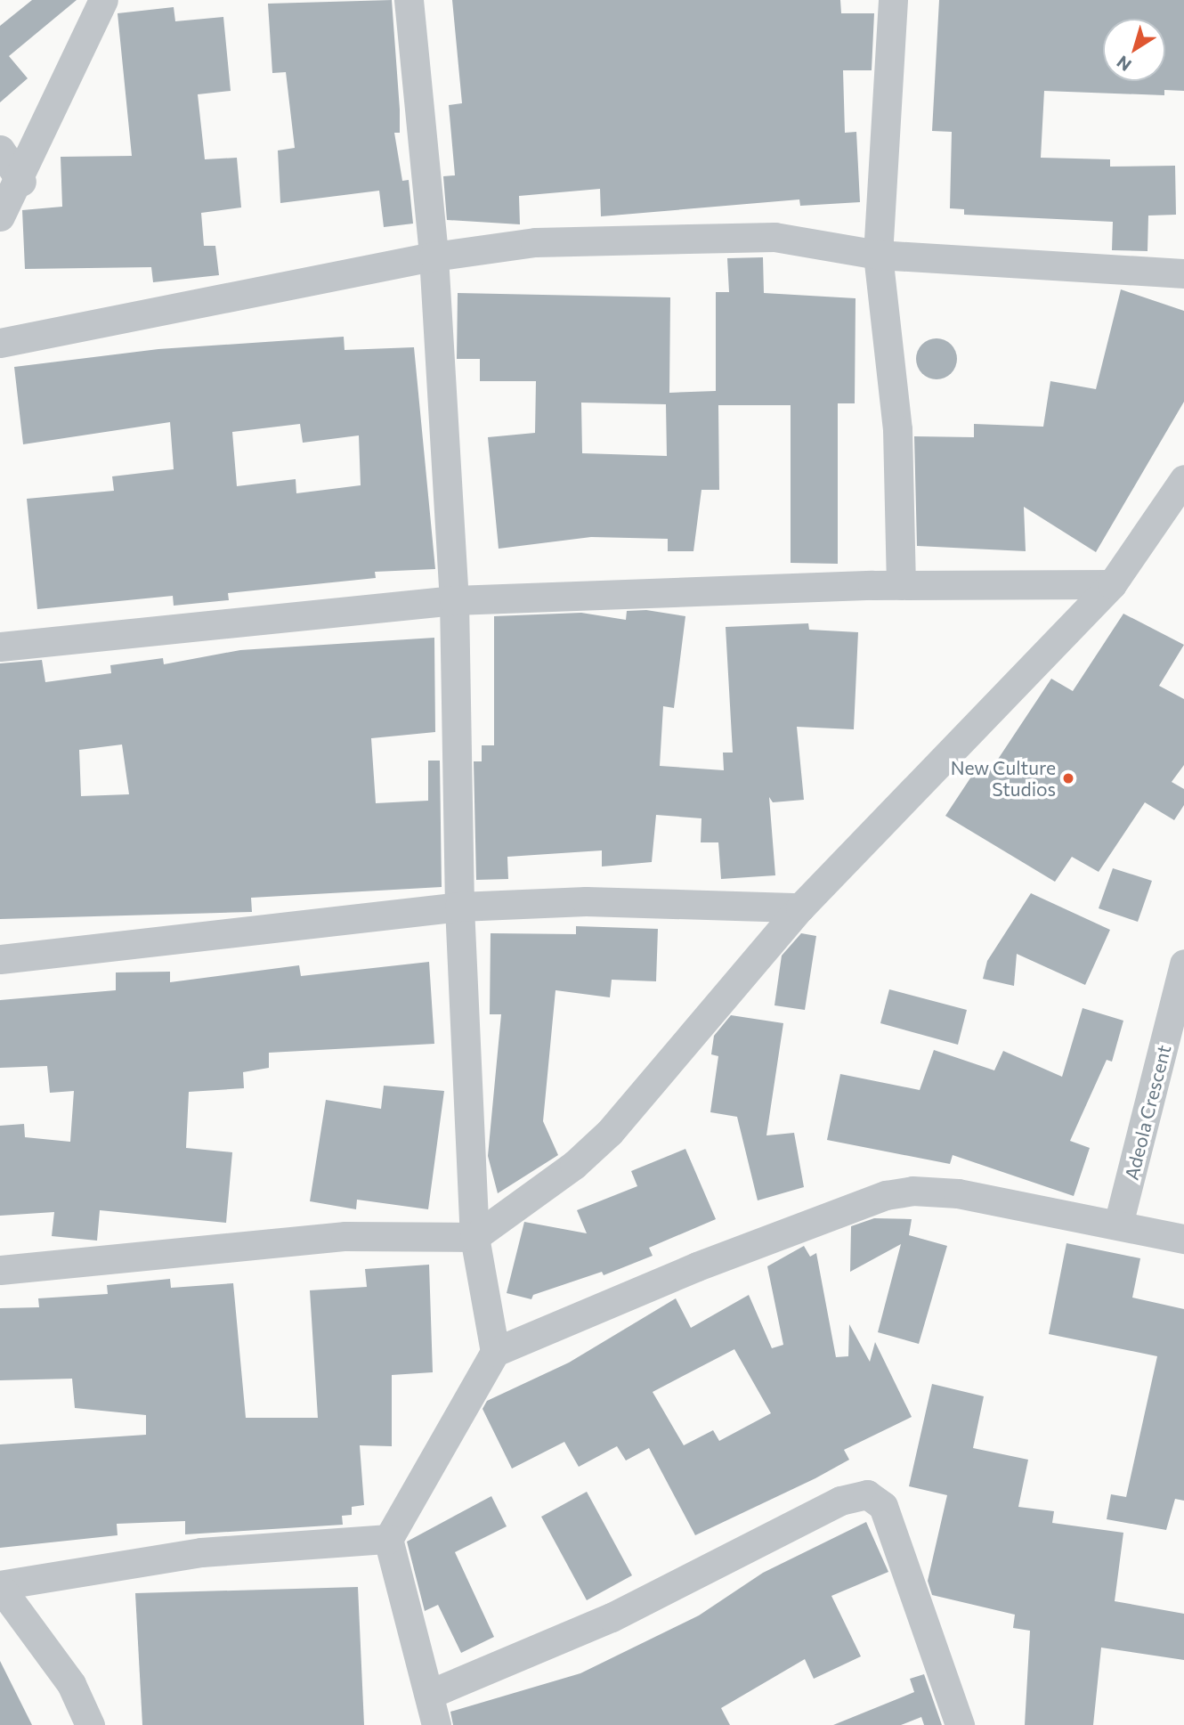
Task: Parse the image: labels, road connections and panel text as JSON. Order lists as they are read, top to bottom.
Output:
{
  "streets": {
    "street": ["Adeola Crescent"]
  },
  "places": ["New Culture Studios"],
  "north": "bottom left"
}
